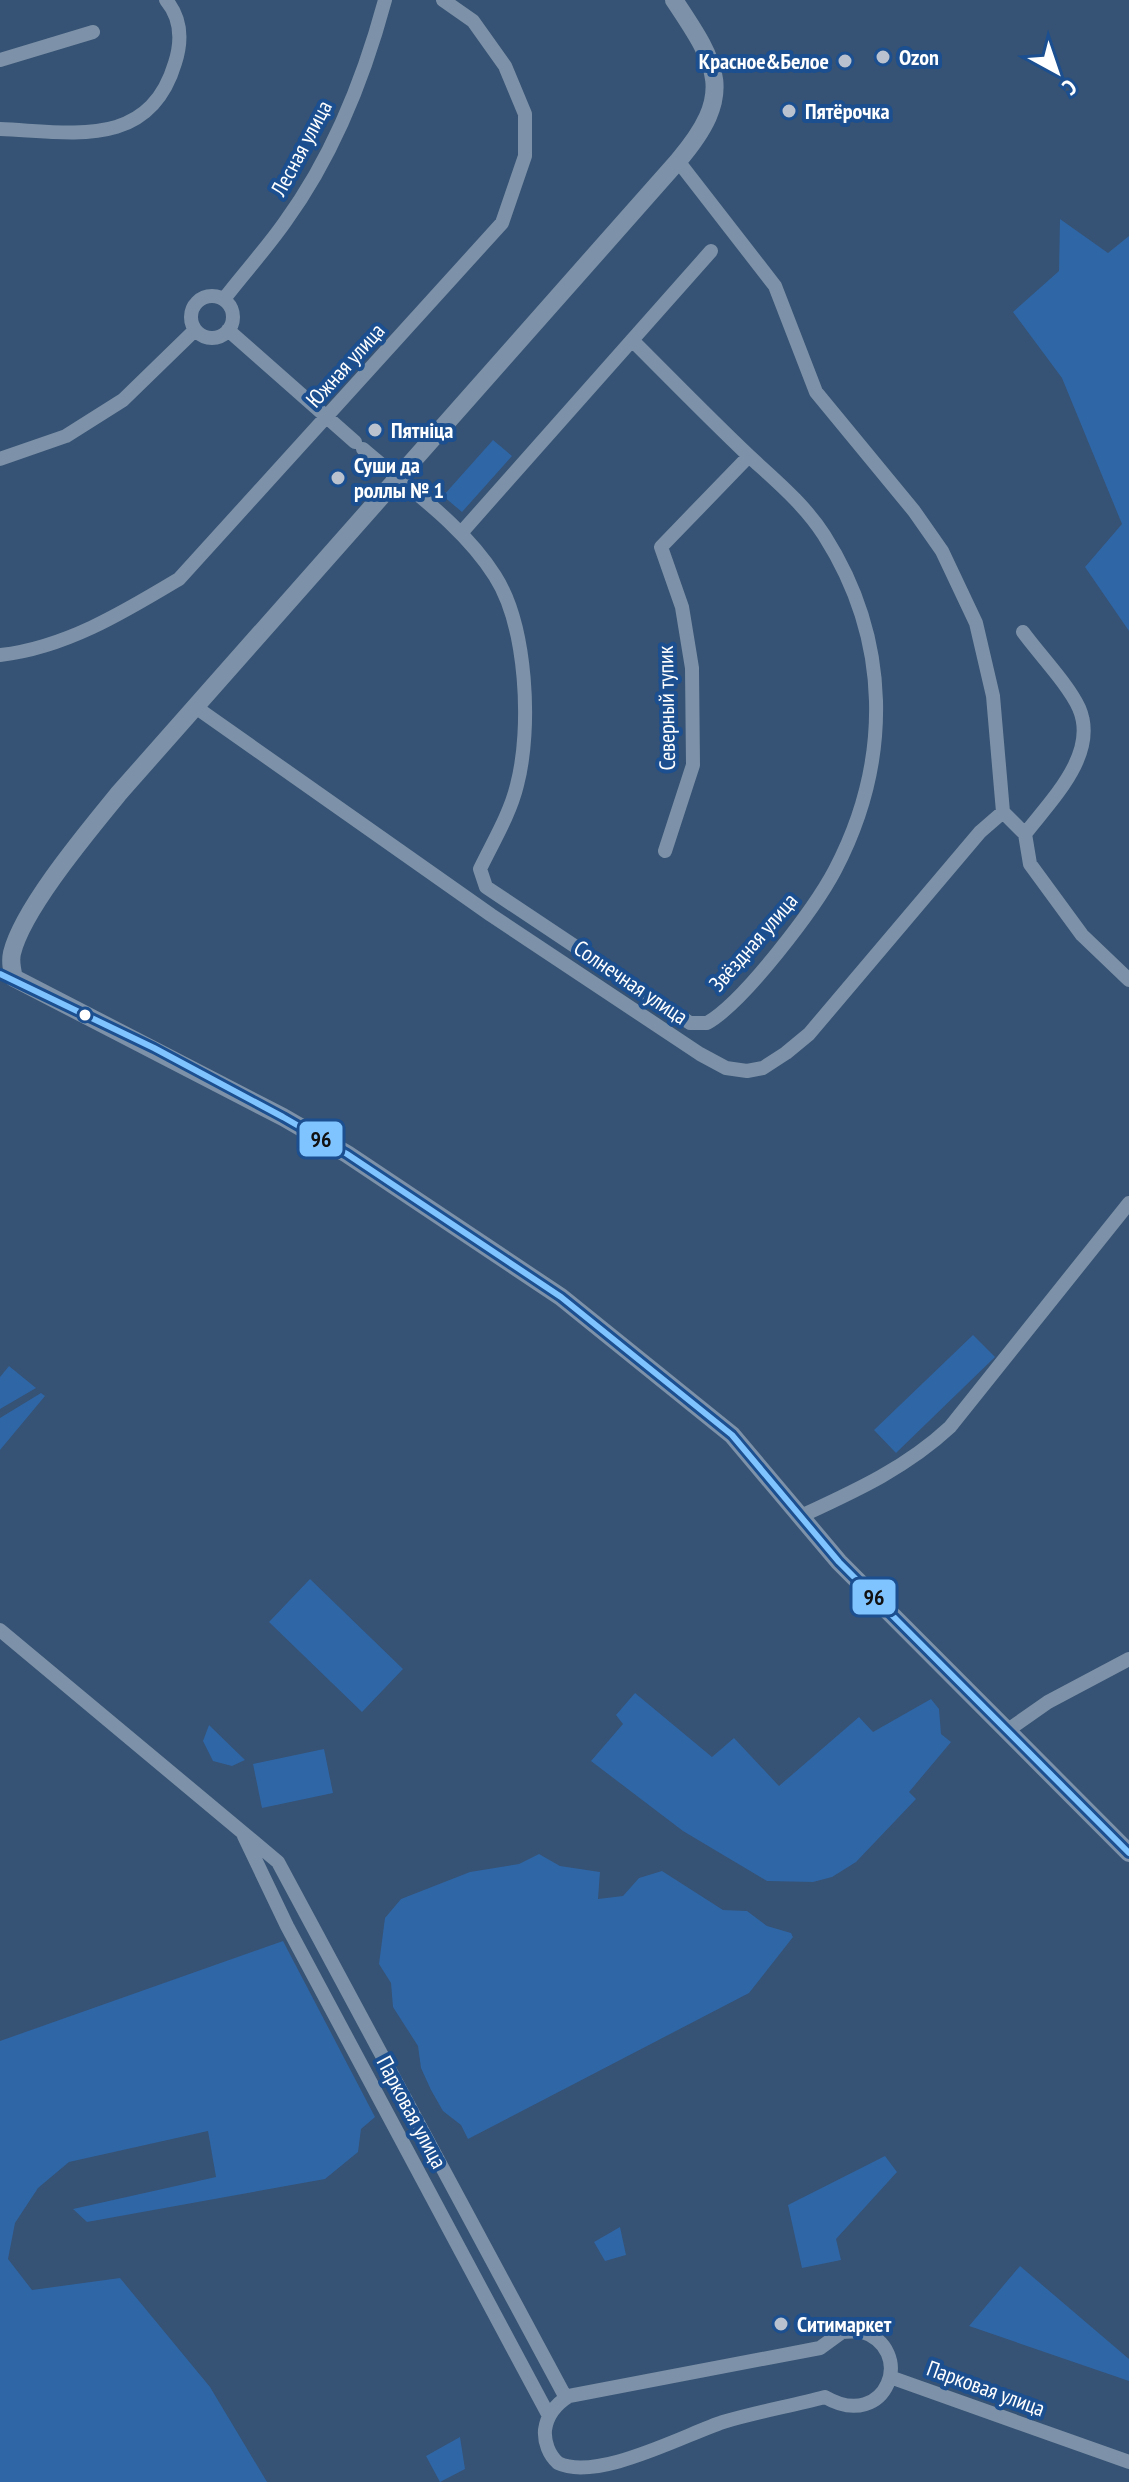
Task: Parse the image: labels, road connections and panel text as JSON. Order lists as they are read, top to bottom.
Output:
{
  "streets": {
    "street": [
      "Лесная улица",
      "Южная улица",
      "Северный тупик",
      "Звёздная улица",
      "Солнечная улица",
      "Парковая улица"
    ]
  },
  "crossings": [
    ["Северный тупик", "Звёздная улица"]
  ],
  "places": [
    "Ozon",
    "Красное&Белое",
    "Пятёрочка",
    "Пятнiца",
    "Суши да роллы № 1",
    "Ситимаркет"
  ],
  "lines": ["transit line 96"],
  "north": "bottom right"
}
